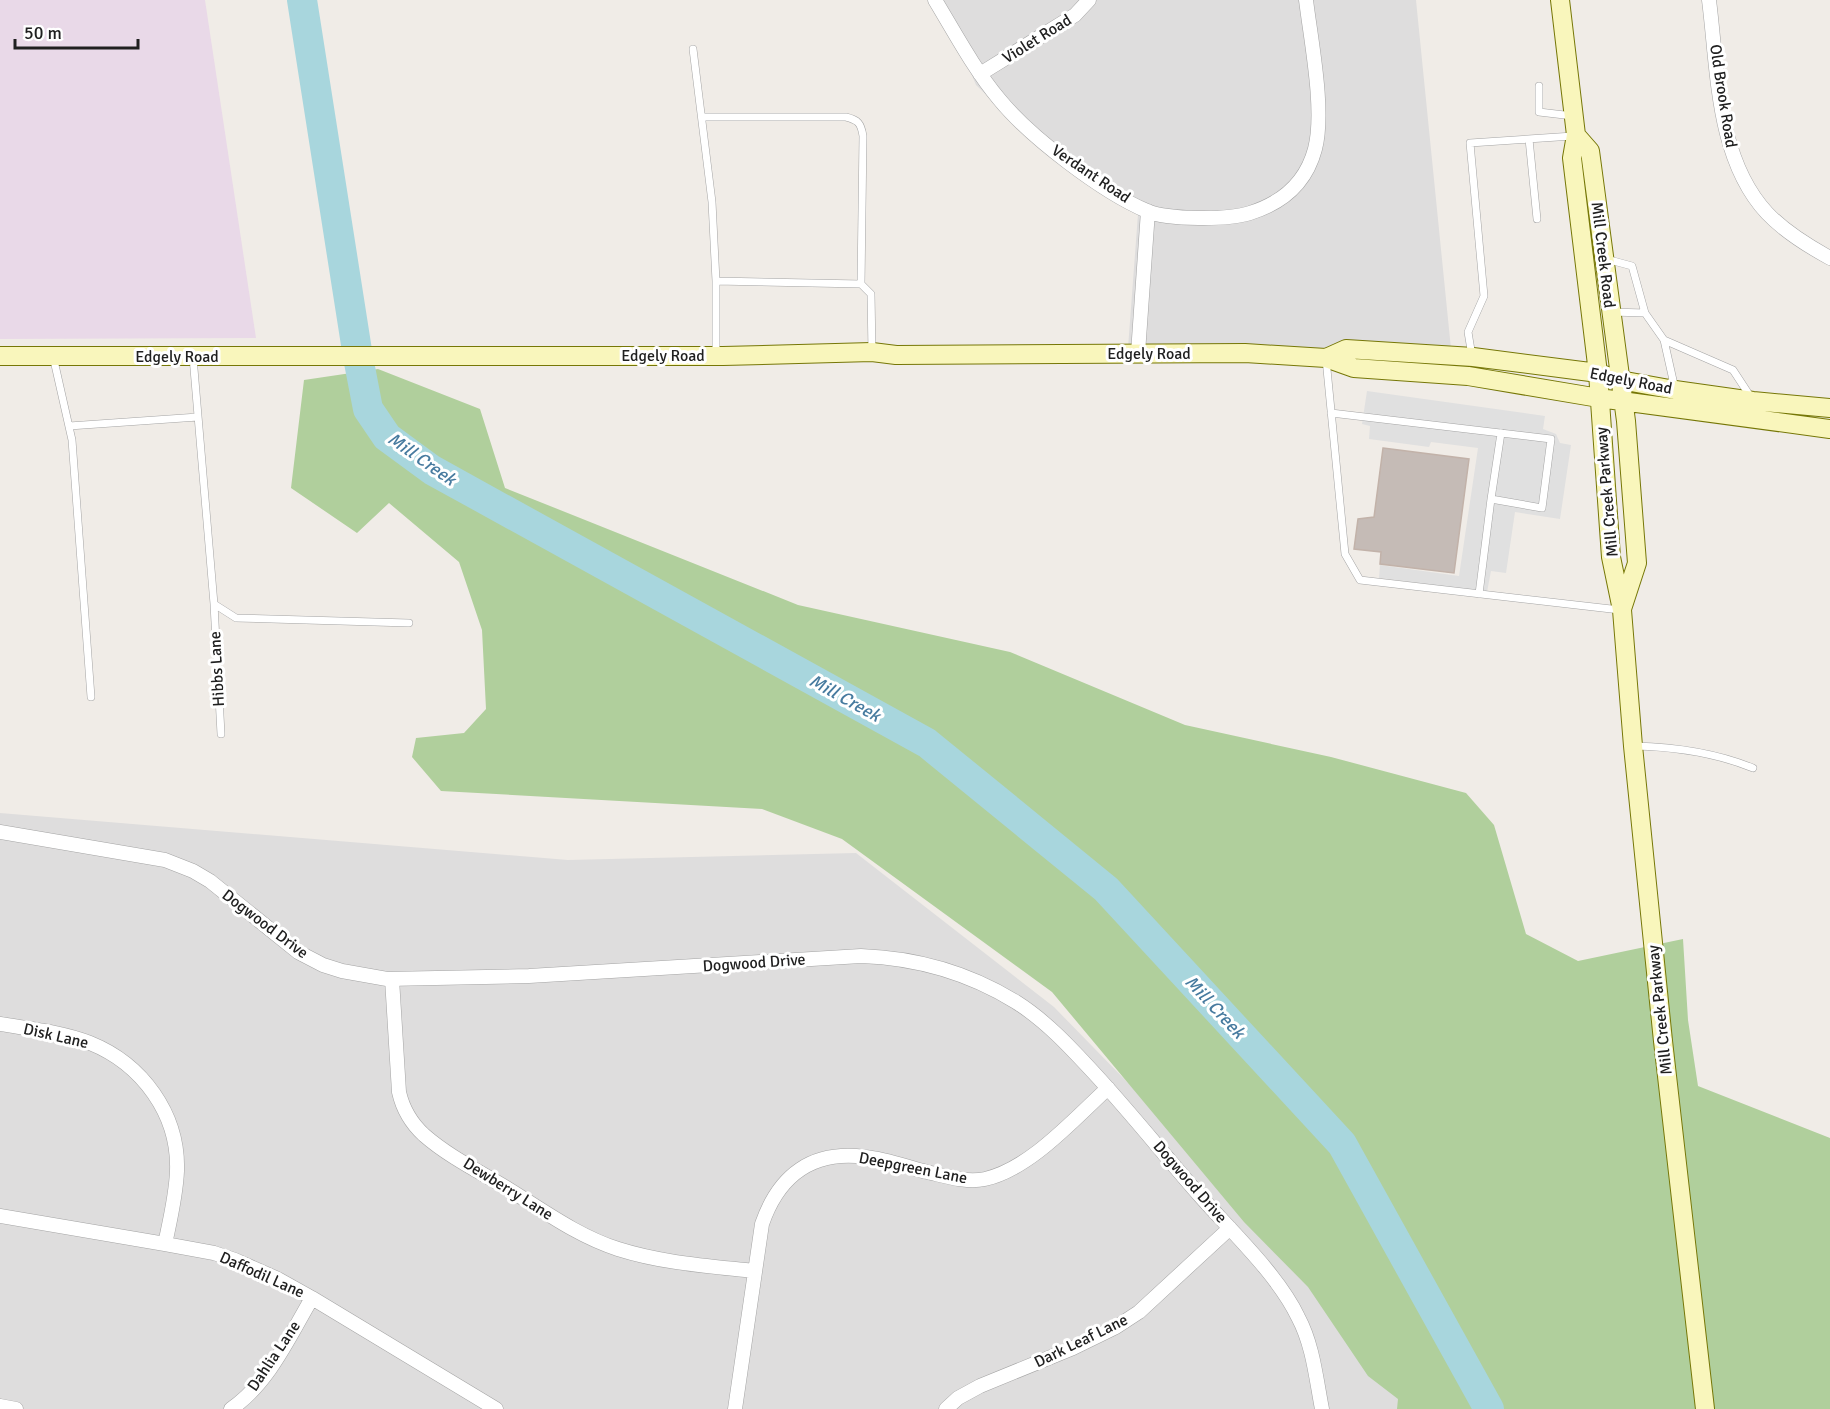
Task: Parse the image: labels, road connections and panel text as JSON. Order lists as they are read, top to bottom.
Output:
{
  "streets": {
    "main road": ["Mill Creek Road", "Edgely Road", "Mill Creek Parkway"],
    "street": [
      "Violet Road",
      "Old Brook Road",
      "Verdant Road",
      "Dogwood Drive",
      "Disk Lane",
      "Deepgreen Lane",
      "Dewberry Lane",
      "Daffodil Lane",
      "Dark Leaf Lane",
      "Dahlia Lane"
    ],
    "lane": ["Hibbs Lane"]
  },
  "crossings": [
    ["Violet Road", "Verdant Road"],
    ["Mill Creek Road", "Edgely Road"],
    ["Mill Creek Road", "Mill Creek Parkway"],
    ["Edgely Road", "Mill Creek Parkway"],
    ["Edgely Road", "Hibbs Lane"],
    ["Dogwood Drive", "Deepgreen Lane"],
    ["Dogwood Drive", "Dewberry Lane"],
    ["Dogwood Drive", "Dark Leaf Lane"],
    ["Disk Lane", "Daffodil Lane"],
    ["Deepgreen Lane", "Dewberry Lane"],
    ["Daffodil Lane", "Dahlia Lane"]
  ],
  "water": ["Mill Creek"],
  "scale_bar": "50 m"
}
